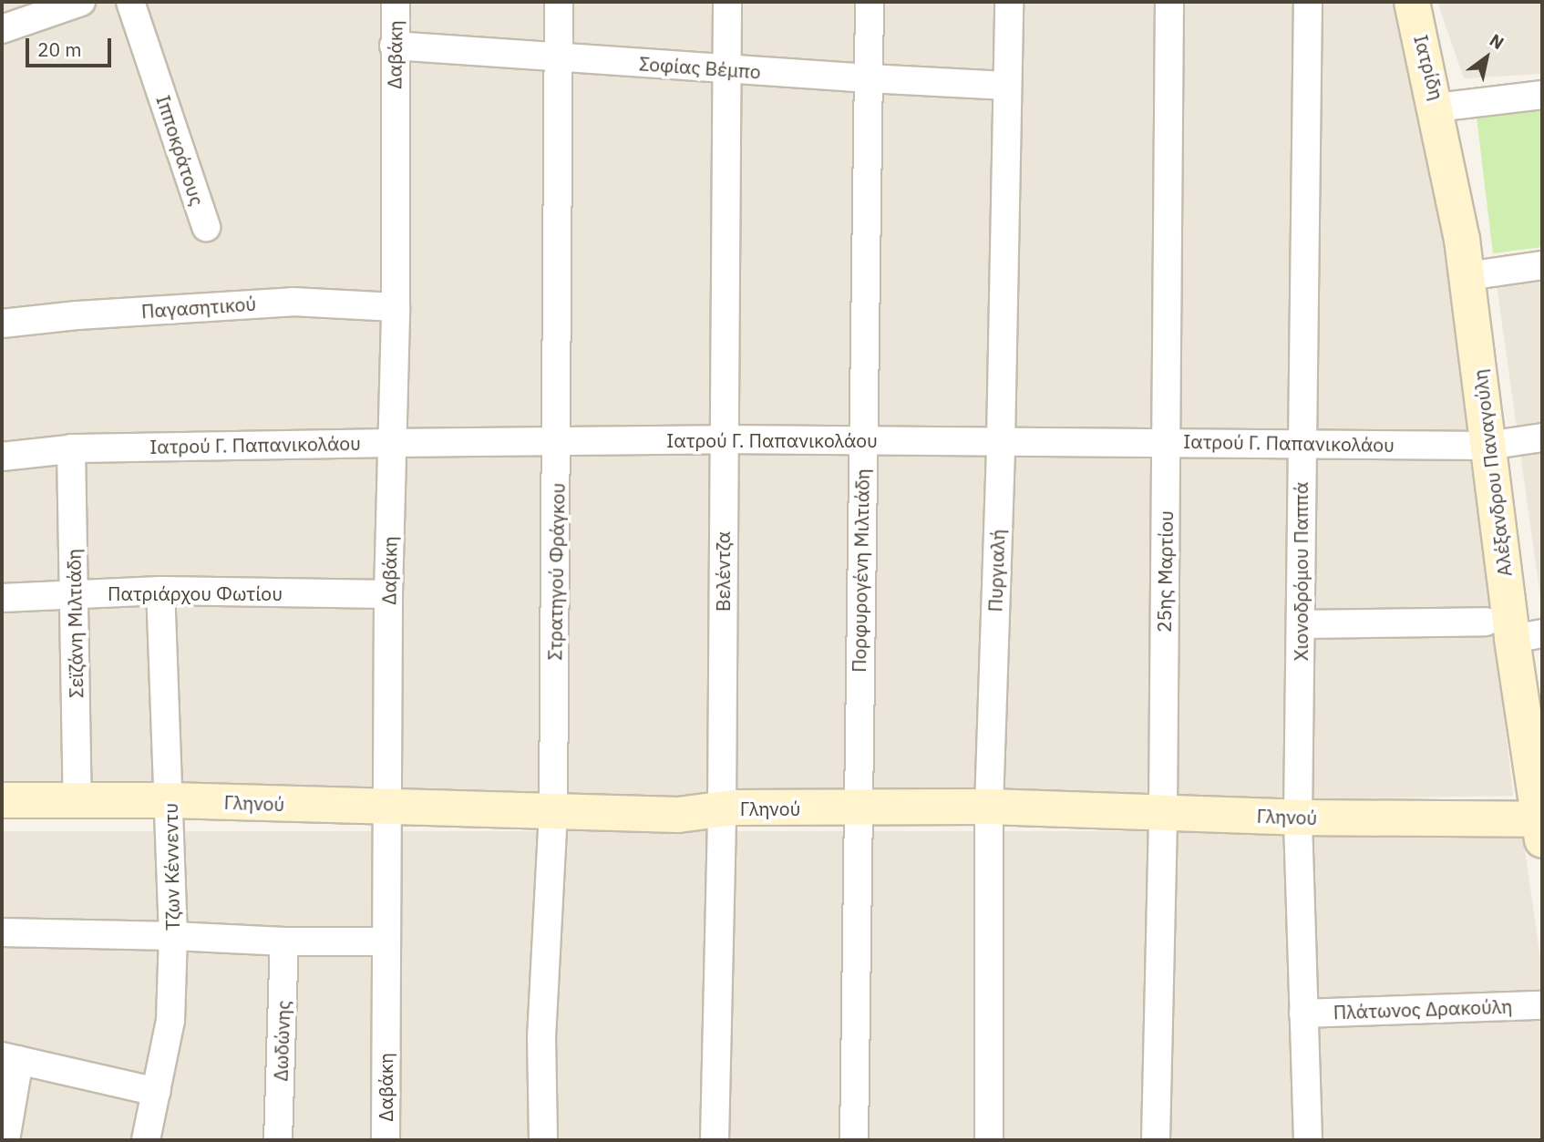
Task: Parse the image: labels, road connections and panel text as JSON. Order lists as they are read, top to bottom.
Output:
{
  "streets": {
    "street": [
      "Δαβάκη",
      "Σοφίας Βέμπο",
      "Ιατρίδη",
      "Ιπποκράτους",
      "Παγασητικού",
      "Ιατρού Γ. Παπανικολάου",
      "Αλέξανδρου Παναγούλη",
      "Πορφυρογένη Μιλτιάδη",
      "Πυργιαλή",
      "Στρατηγού Φράγκου",
      "Βελέντζα",
      "25ης Μαρτίου",
      "Χιονοδρόμου Παππά",
      "Πατριάρχου Φωτίου",
      "Σεϊζάνη Μιλτιάδη",
      "Γληνού",
      "Τζων Κέννεντυ",
      "Πλάτωνος Δρακούλη",
      "Δωδώνης"
    ]
  },
  "crossings": [
    ["Δαβάκη", "Σοφίας Βέμπο"],
    ["Δαβάκη", "Παγασητικού"],
    ["Δαβάκη", "Ιατρού Γ. Παπανικολάου"],
    ["Δαβάκη", "Πατριάρχου Φωτίου"],
    ["Δαβάκη", "Γληνού"],
    ["Σοφίας Βέμπο", "Πορφυρογένη Μιλτιάδη"],
    ["Σοφίας Βέμπο", "Πυργιαλή"],
    ["Σοφίας Βέμπο", "Στρατηγού Φράγκου"],
    ["Σοφίας Βέμπο", "Βελέντζα"],
    ["Ιατρίδη", "Αλέξανδρου Παναγούλη"],
    ["Ιατρού Γ. Παπανικολάου", "Αλέξανδρου Παναγούλη"],
    ["Ιατρού Γ. Παπανικολάου", "Πορφυρογένη Μιλτιάδη"],
    ["Ιατρού Γ. Παπανικολάου", "Πυργιαλή"],
    ["Ιατρού Γ. Παπανικολάου", "Στρατηγού Φράγκου"],
    ["Ιατρού Γ. Παπανικολάου", "Βελέντζα"],
    ["Ιατρού Γ. Παπανικολάου", "25ης Μαρτίου"],
    ["Ιατρού Γ. Παπανικολάου", "Χιονοδρόμου Παππά"],
    ["Ιατρού Γ. Παπανικολάου", "Σεϊζάνη Μιλτιάδη"],
    ["Αλέξανδρου Παναγούλη", "Γληνού"],
    ["Πορφυρογένη Μιλτιάδη", "Γληνού"],
    ["Πυργιαλή", "Γληνού"],
    ["Στρατηγού Φράγκου", "Γληνού"],
    ["Βελέντζα", "Γληνού"],
    ["25ης Μαρτίου", "Γληνού"],
    ["Χιονοδρόμου Παππά", "Γληνού"],
    ["Χιονοδρόμου Παππά", "Πλάτωνος Δρακούλη"],
    ["Πατριάρχου Φωτίου", "Σεϊζάνη Μιλτιάδη"],
    ["Πατριάρχου Φωτίου", "Τζων Κέννεντυ"],
    ["Σεϊζάνη Μιλτιάδη", "Γληνού"],
    ["Γληνού", "Τζων Κέννεντυ"]
  ],
  "scale_bar": "20 m",
  "north": "top right"
}
